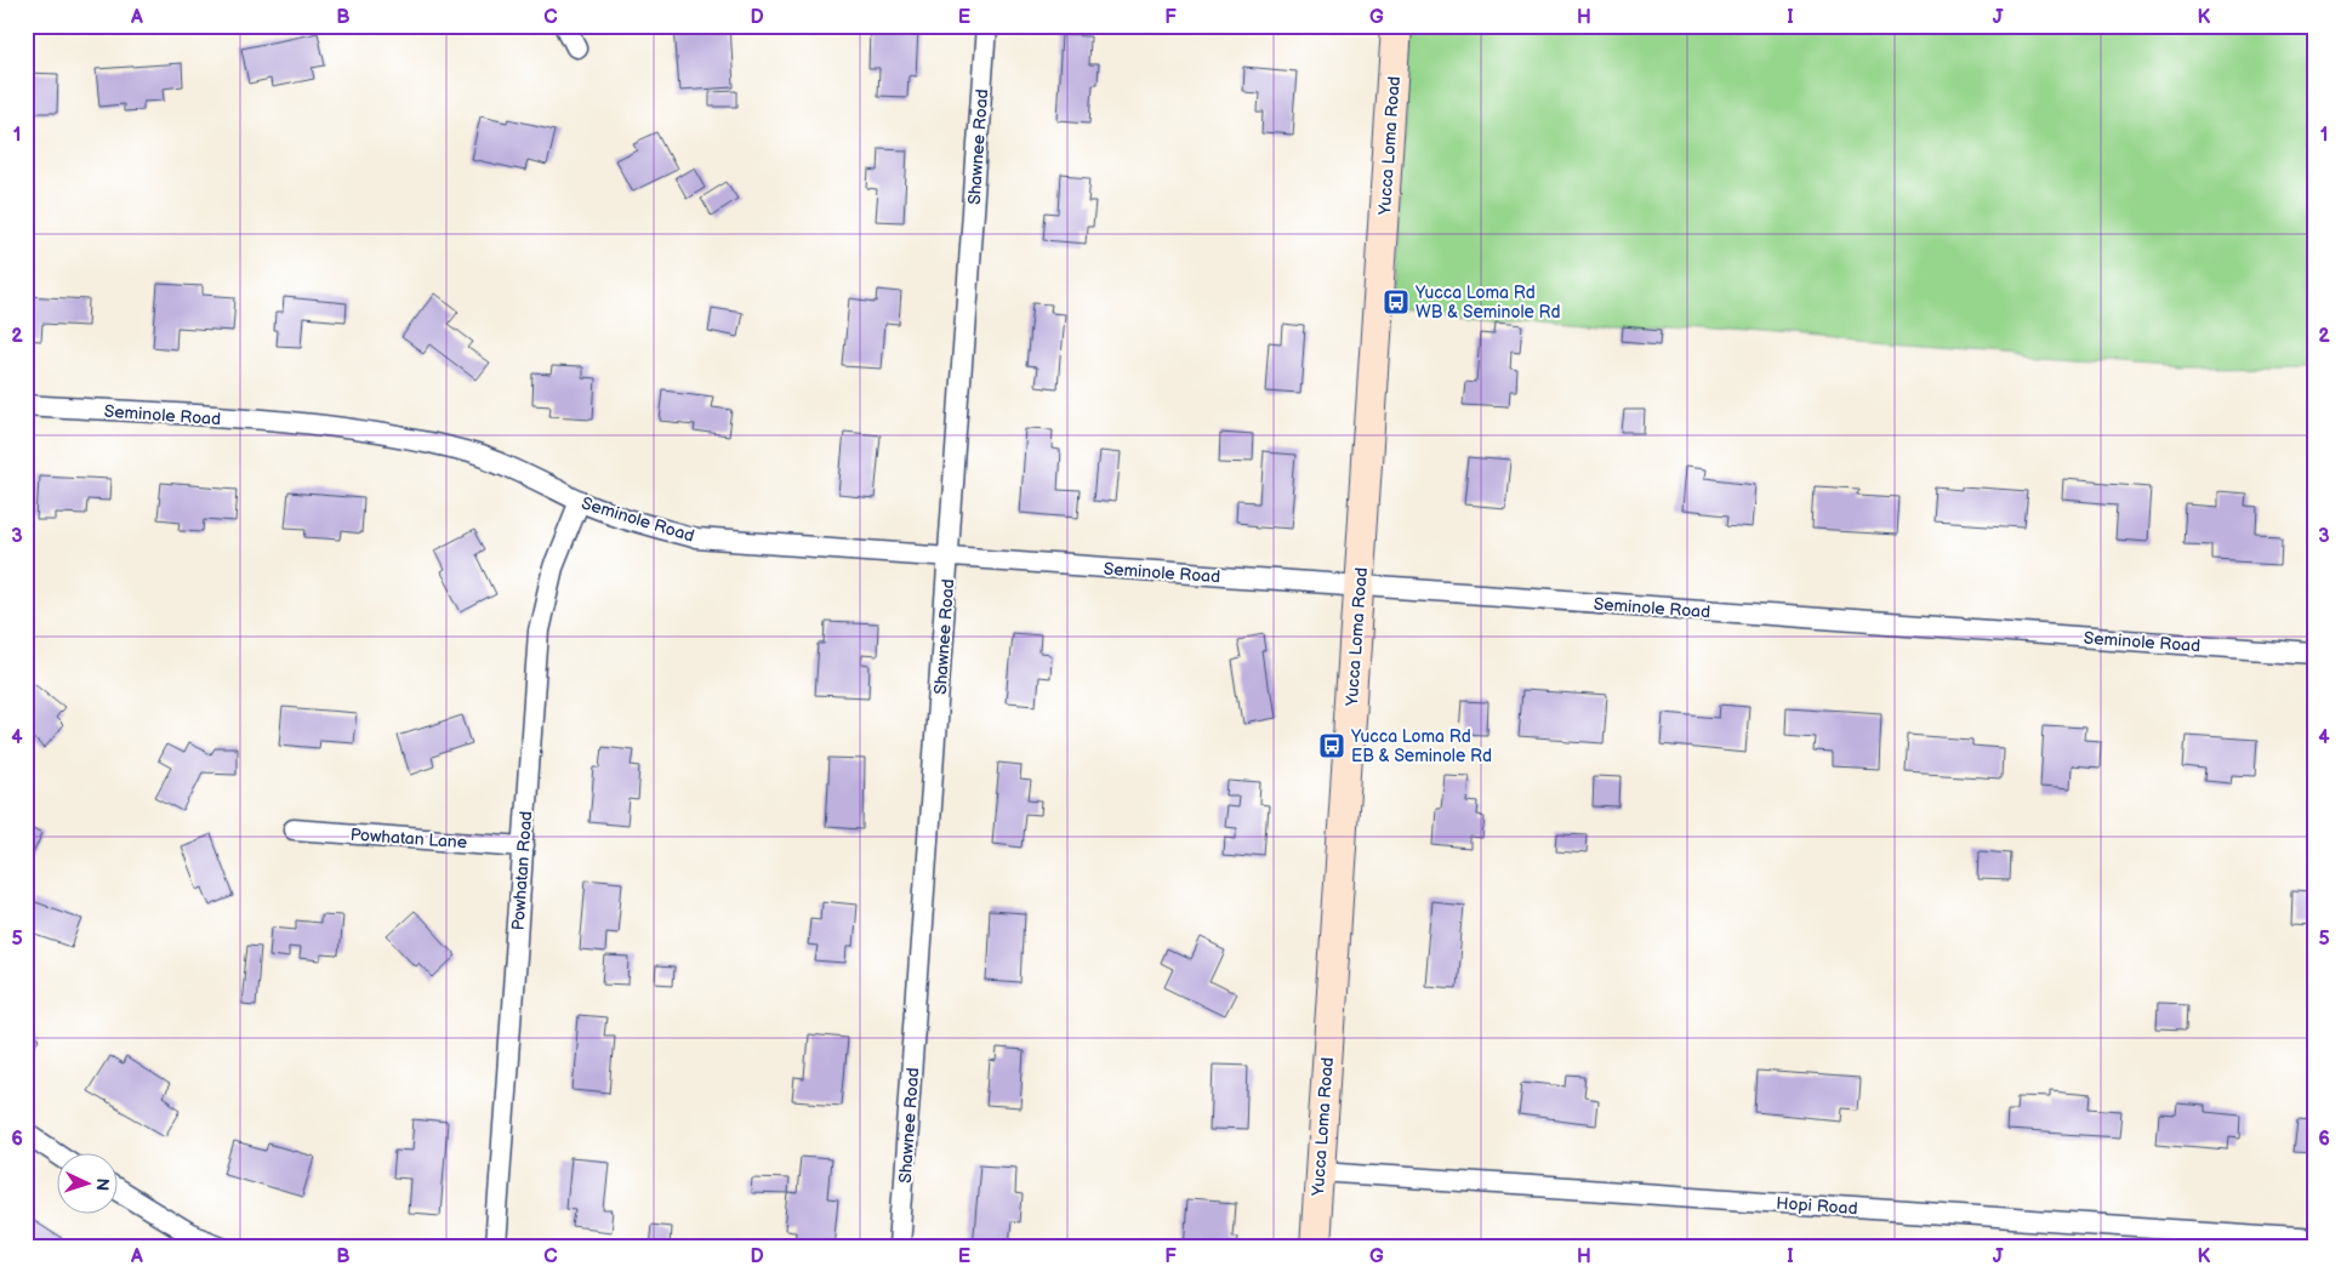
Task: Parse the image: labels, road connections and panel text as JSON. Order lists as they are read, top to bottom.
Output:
{
  "streets": {
    "main road": ["Yucca Loma Road"],
    "street": [
      "Shawnee Road",
      "Seminole Road",
      "Powhatan Lane",
      "Powhatan Road",
      "Hopi Road"
    ]
  },
  "crossings": [
    ["Yucca Loma Road", "Seminole Road"],
    ["Yucca Loma Road", "Hopi Road"],
    ["Shawnee Road", "Seminole Road"],
    ["Seminole Road", "Powhatan Road"],
    ["Powhatan Lane", "Powhatan Road"]
  ],
  "places": {
    "bus stop": ["Yucca Loma Rd WB & Seminole Rd", "Yucca Loma Rd EB & Seminole Rd"]
  },
  "north": "right",
  "grid": {
    "columns": [
      "A",
      "B",
      "C",
      "D",
      "E",
      "F",
      "G",
      "H",
      "I",
      "J",
      "K"
    ],
    "rows": [
      "1",
      "2",
      "3",
      "4",
      "5",
      "6"
    ]
  }
}
